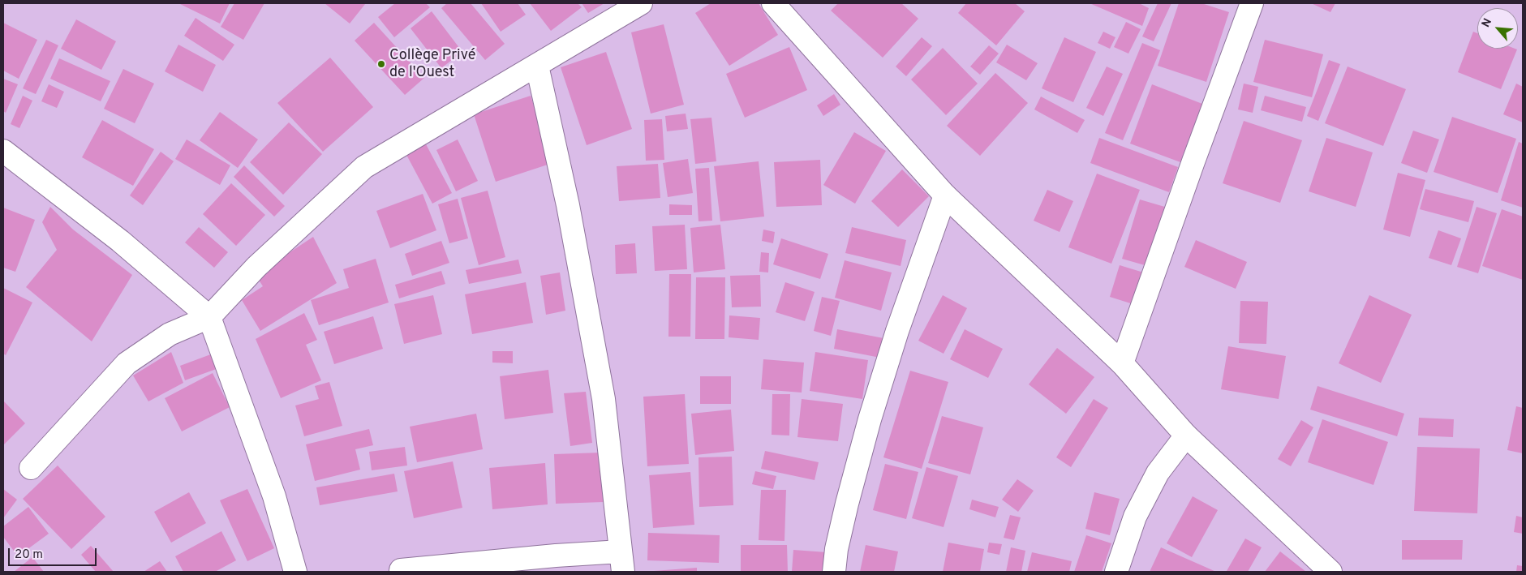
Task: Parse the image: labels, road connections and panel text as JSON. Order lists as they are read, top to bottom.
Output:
{
  "places": ["Collège Privé de l'Ouest"],
  "scale_bar": "20 m",
  "north": "top left"
}
